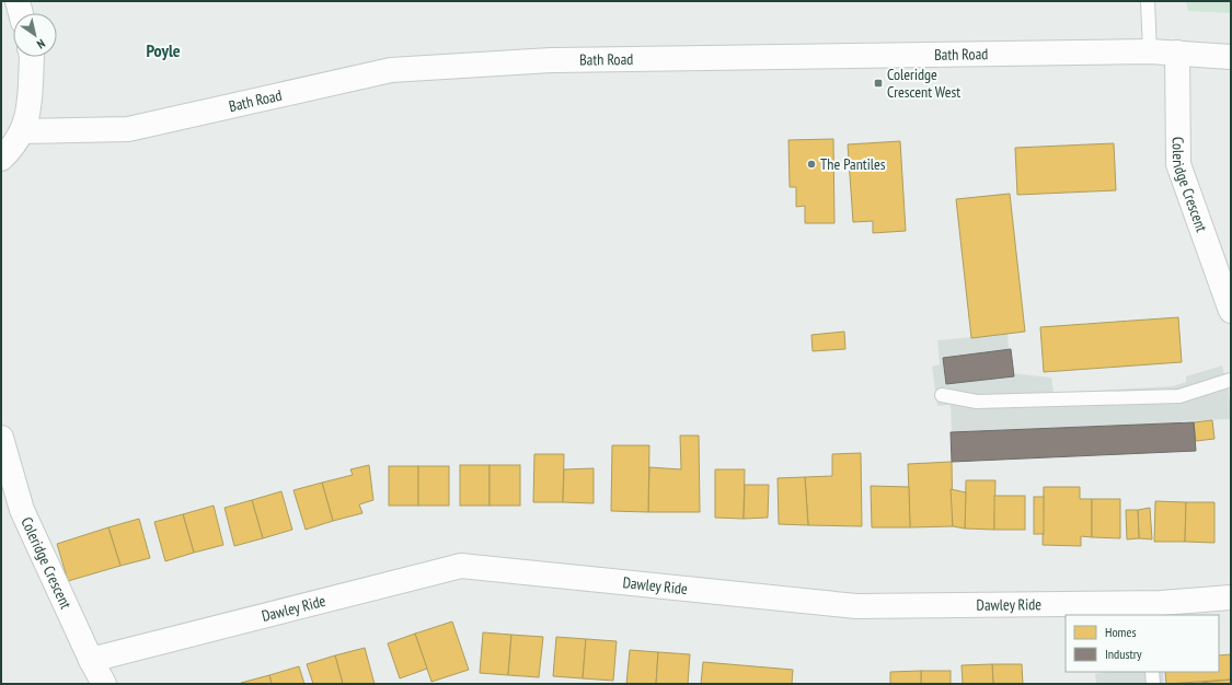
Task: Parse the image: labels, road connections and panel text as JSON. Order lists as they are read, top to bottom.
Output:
{
  "streets": {
    "street": ["Bath Road", "Coleridge Crescent", "Dawley Ride"]
  },
  "crossings": [
    ["Bath Road", "Coleridge Crescent"],
    ["Coleridge Crescent", "Dawley Ride"]
  ],
  "districts": ["Poyle"],
  "places": {
    "transit": ["Coleridge Crescent West"],
    "other": ["The Pantiles"]
  },
  "legend": ["Homes", "Industry"],
  "north": "bottom right"
}
